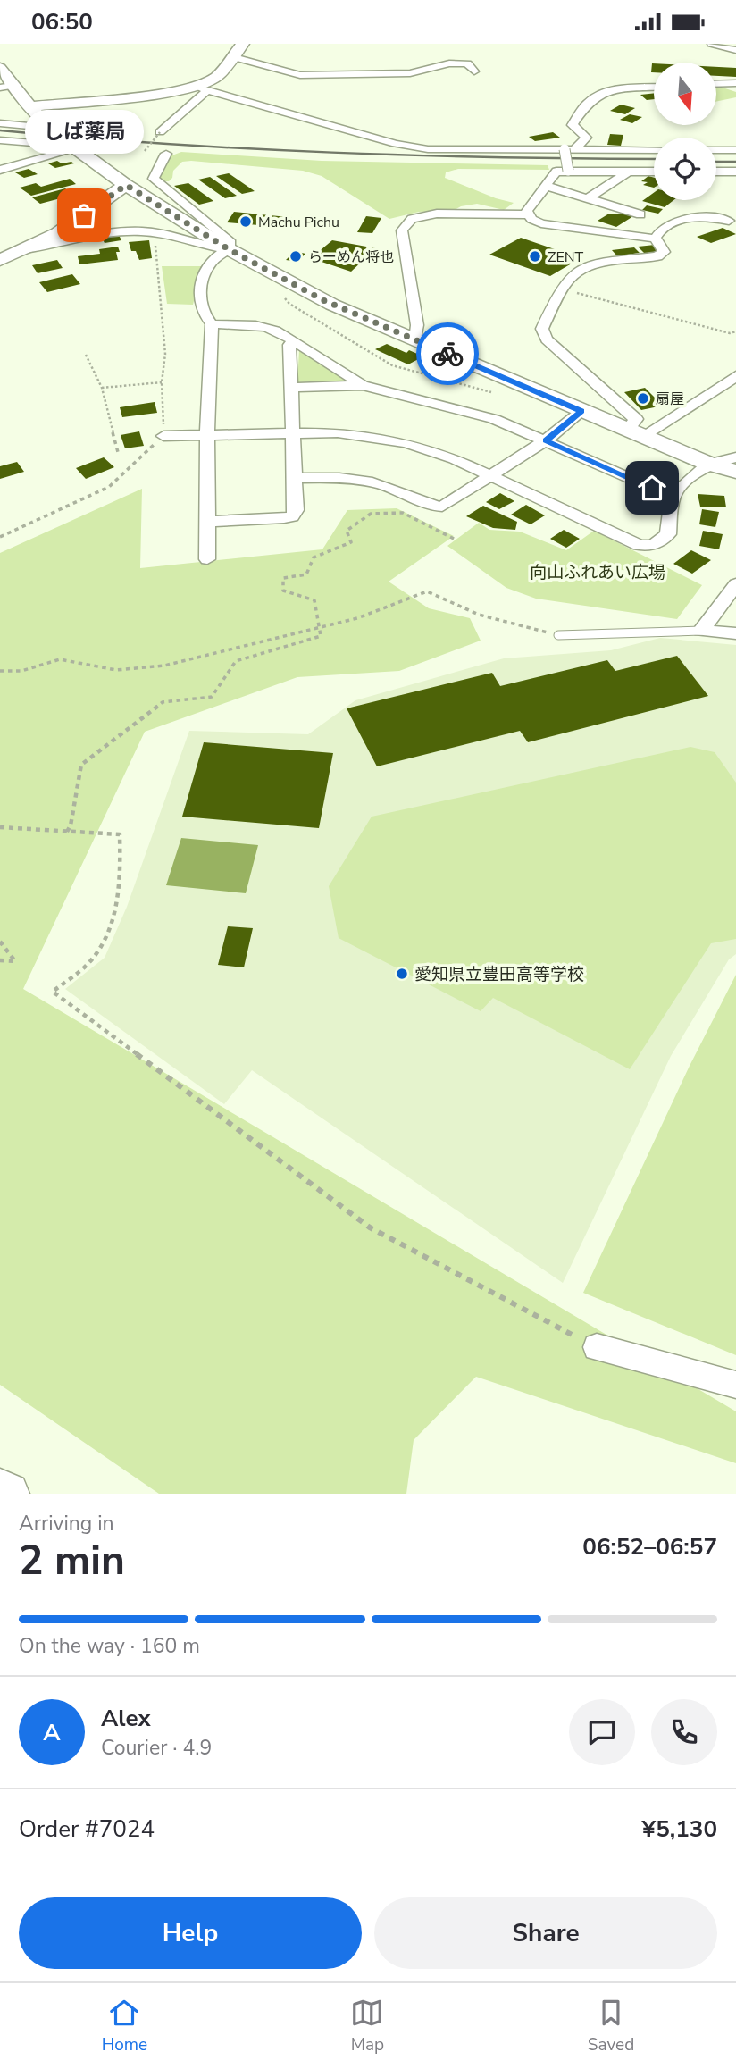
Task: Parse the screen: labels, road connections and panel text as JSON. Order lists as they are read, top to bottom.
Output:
{
  "parks": ["向山ふれあい広場"],
  "places": [
    "しば薬局",
    "Machu Pichu",
    "らーめん将也",
    "ZENT",
    "扇屋",
    "愛知県立豊田高等学校"
  ],
  "north": "bottom",
  "page": {
    "status": "06:50",
    "bubble": "しば薬局",
    "heading": ["2 min", "Arriving in", "06:52–06:57"],
    "panel": [
      "Alex",
      "Courier · 4.9",
      "Order #7024",
      "¥5,130"
    ],
    "bar": "On the way · 160 m",
    "round": "A",
    "buttons": ["Help", "Share"],
    "tabs": ["Home", "Map", "Saved"]
  }
}
